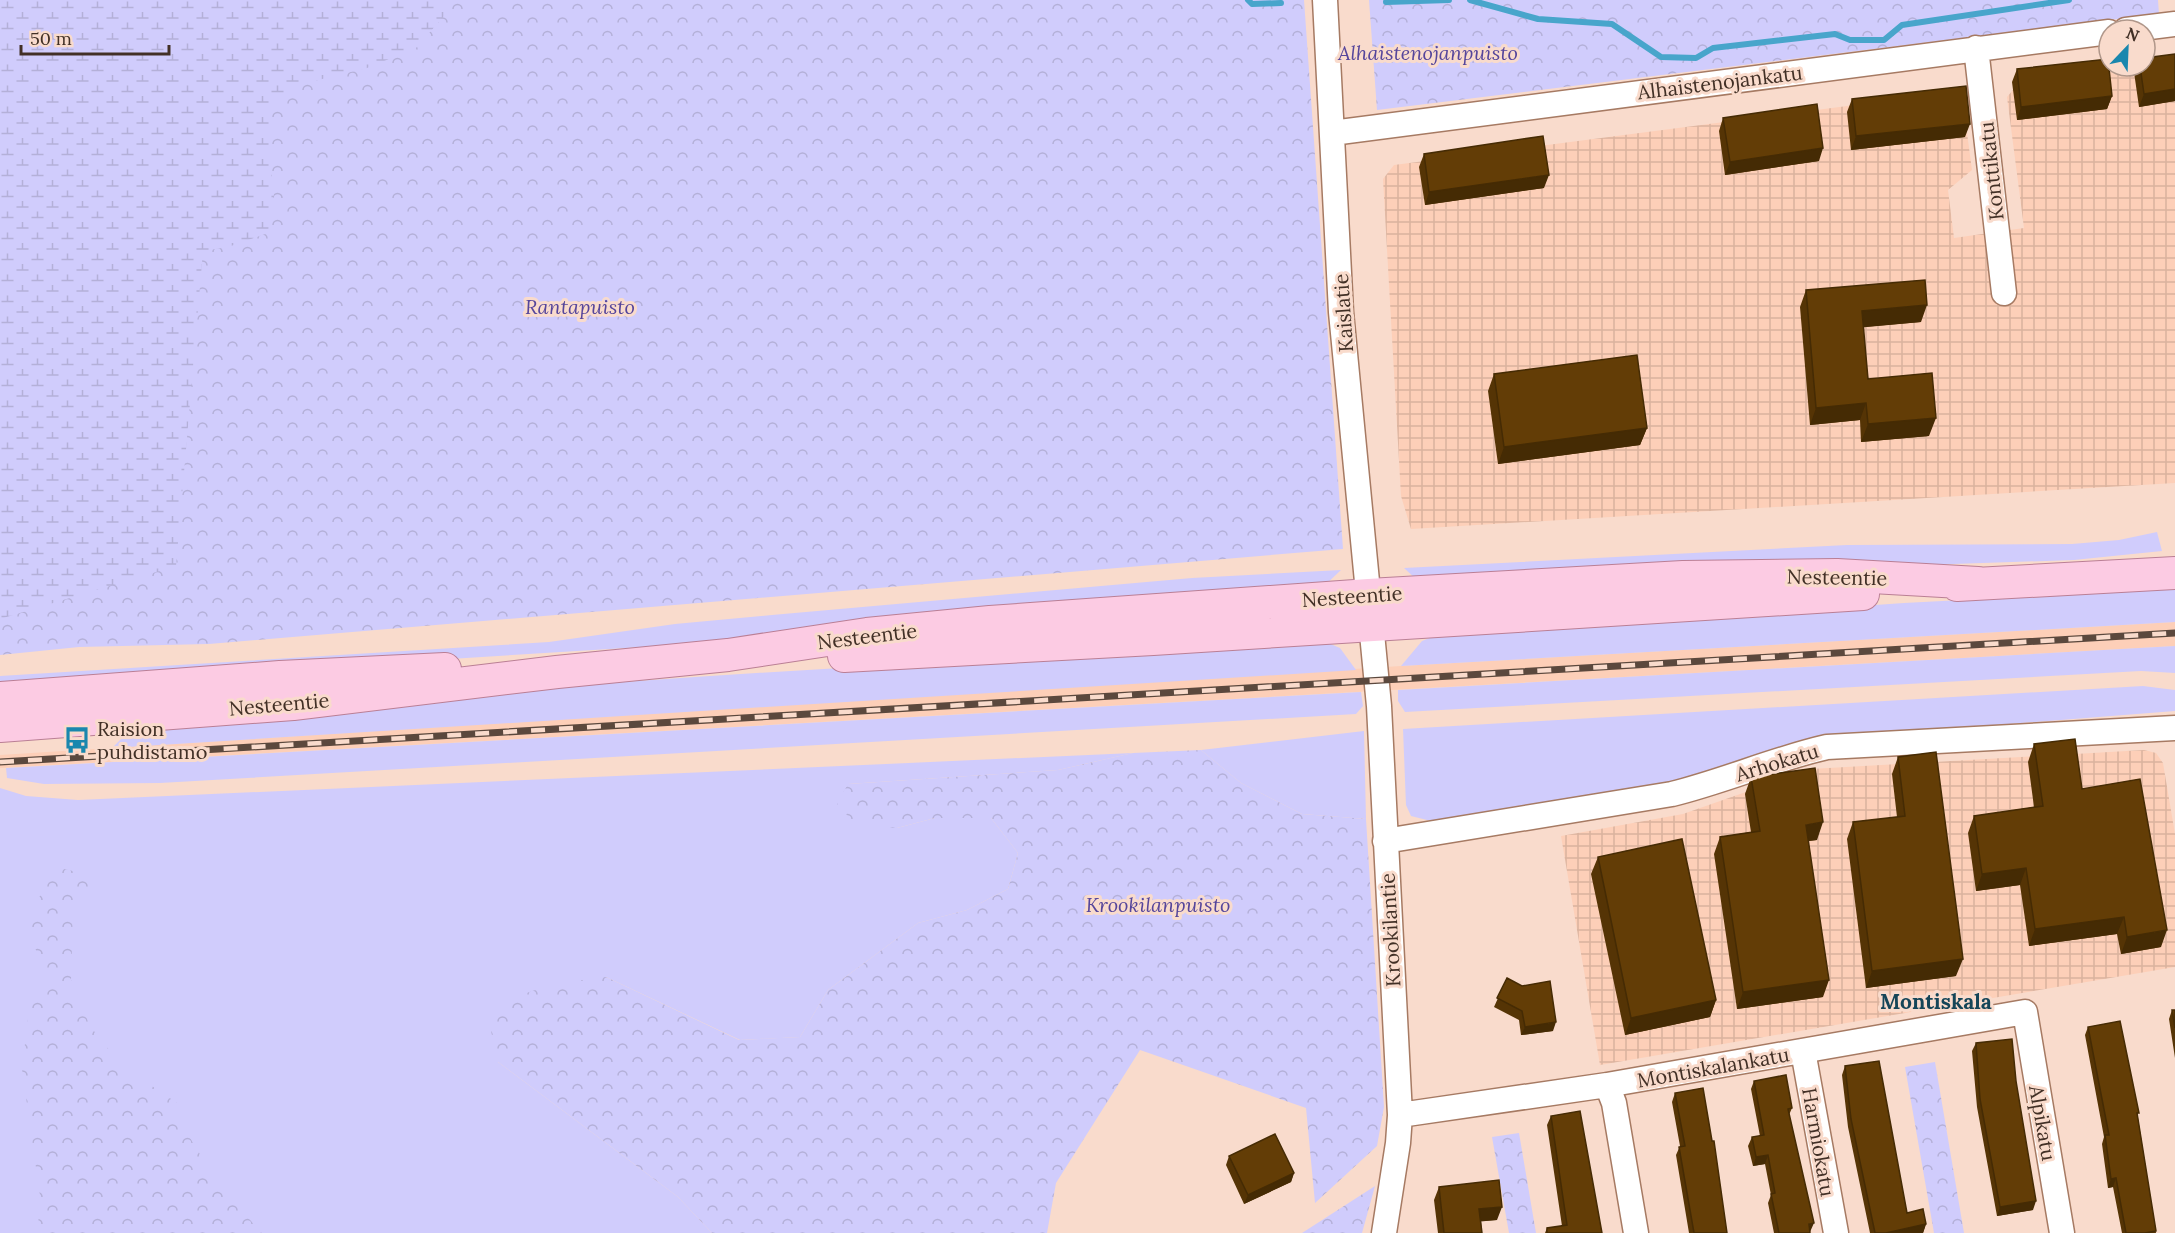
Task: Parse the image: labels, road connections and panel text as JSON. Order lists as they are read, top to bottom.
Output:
{
  "streets": {
    "main road": ["Nesteentie"],
    "street": [
      "Alhaistenojankatu",
      "Konttikatu",
      "Kaislatie",
      "Arhokatu",
      "Krookilantie",
      "Montiskalankatu",
      "Alpikatu",
      "Harmiokatu"
    ]
  },
  "crossings": [
    ["Alhaistenojankatu", "Konttikatu"],
    ["Alhaistenojankatu", "Kaislatie"],
    ["Kaislatie", "Nesteentie"],
    ["Kaislatie", "Krookilantie"],
    ["Nesteentie", "Krookilantie"],
    ["Arhokatu", "Krookilantie"],
    ["Krookilantie", "Montiskalankatu"],
    ["Montiskalankatu", "Alpikatu"],
    ["Montiskalankatu", "Harmiokatu"]
  ],
  "districts": ["Montiskala"],
  "parks": ["Alhaistenojanpuisto", "Rantapuisto", "Krookilanpuisto"],
  "places": {
    "bus stop": ["Raision puhdistamo"]
  },
  "scale_bar": "50 m",
  "north": "top right"
}
